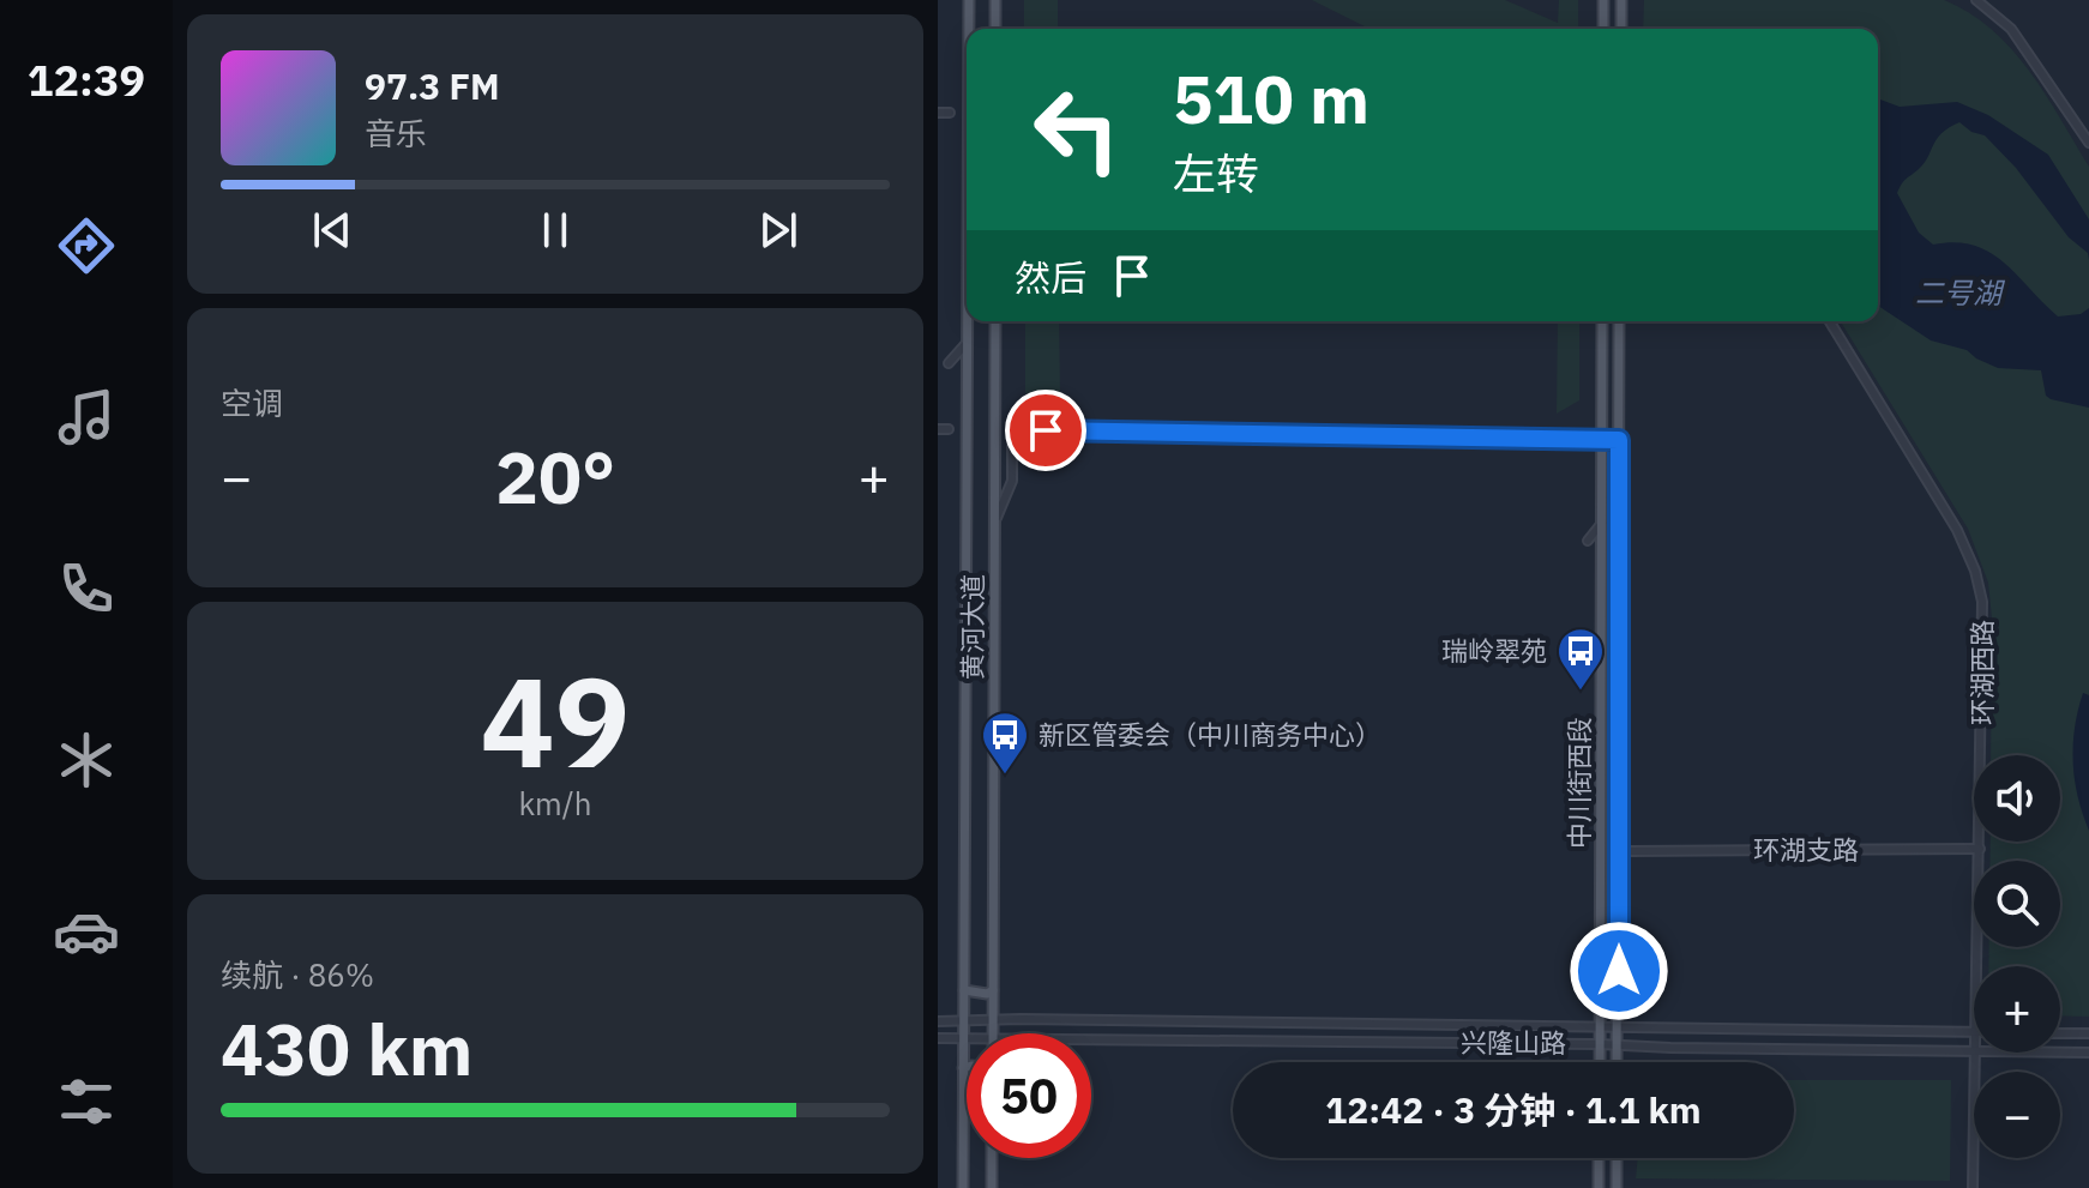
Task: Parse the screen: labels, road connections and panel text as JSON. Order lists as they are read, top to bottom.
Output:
{
  "streets": {
    "main road": ["黄河大道", "中川街西段"],
    "street": ["环湖西路", "环湖支路", "兴隆山路"]
  },
  "crossings": [
    ["黄河大道", "兴隆山路"],
    ["环湖西路", "环湖支路"],
    ["中川街西段", "兴隆山路"]
  ],
  "water": ["二号湖"],
  "places": {
    "bus stop": ["瑞岭翠苑", "新区管委会（中川商务中心）"]
  },
  "page": {
    "tabs": "12:39",
    "turn": ["510 m", "左转"],
    "song": ["97.3 FM", "音乐"],
    "then": "然后",
    "tile": [
      "空调",
      ["49", "km/h"],
      ["续航 · 86%", "430 km"]
    ],
    "heat": ["−", "20°", "+"],
    "map_buttons": ["+", "−"],
    "limit": "50",
    "trip": "12:42 · 3 分钟 · 1.1 km"
  }
}
